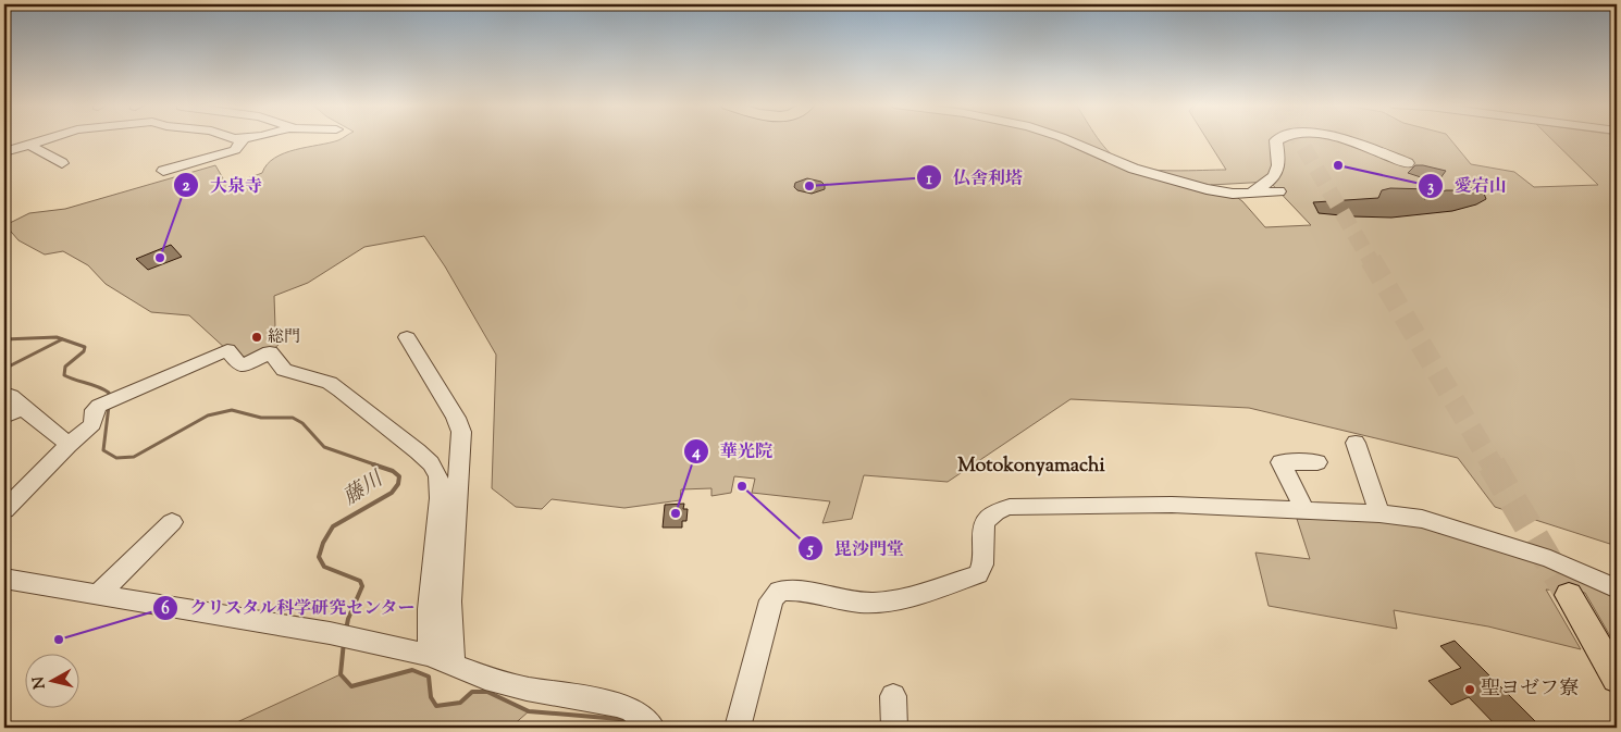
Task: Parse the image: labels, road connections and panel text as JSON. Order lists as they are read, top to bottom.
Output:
{
  "districts": ["Motokonyamachi"],
  "water": ["藤川"],
  "places": [
    "愛宕山",
    "仏舎利塔",
    "大泉寺",
    "総門",
    "毘沙門堂",
    "華光院",
    "クリスタル科学研究センター",
    "聖ヨゼフ寮"
  ],
  "north": "left"
}
